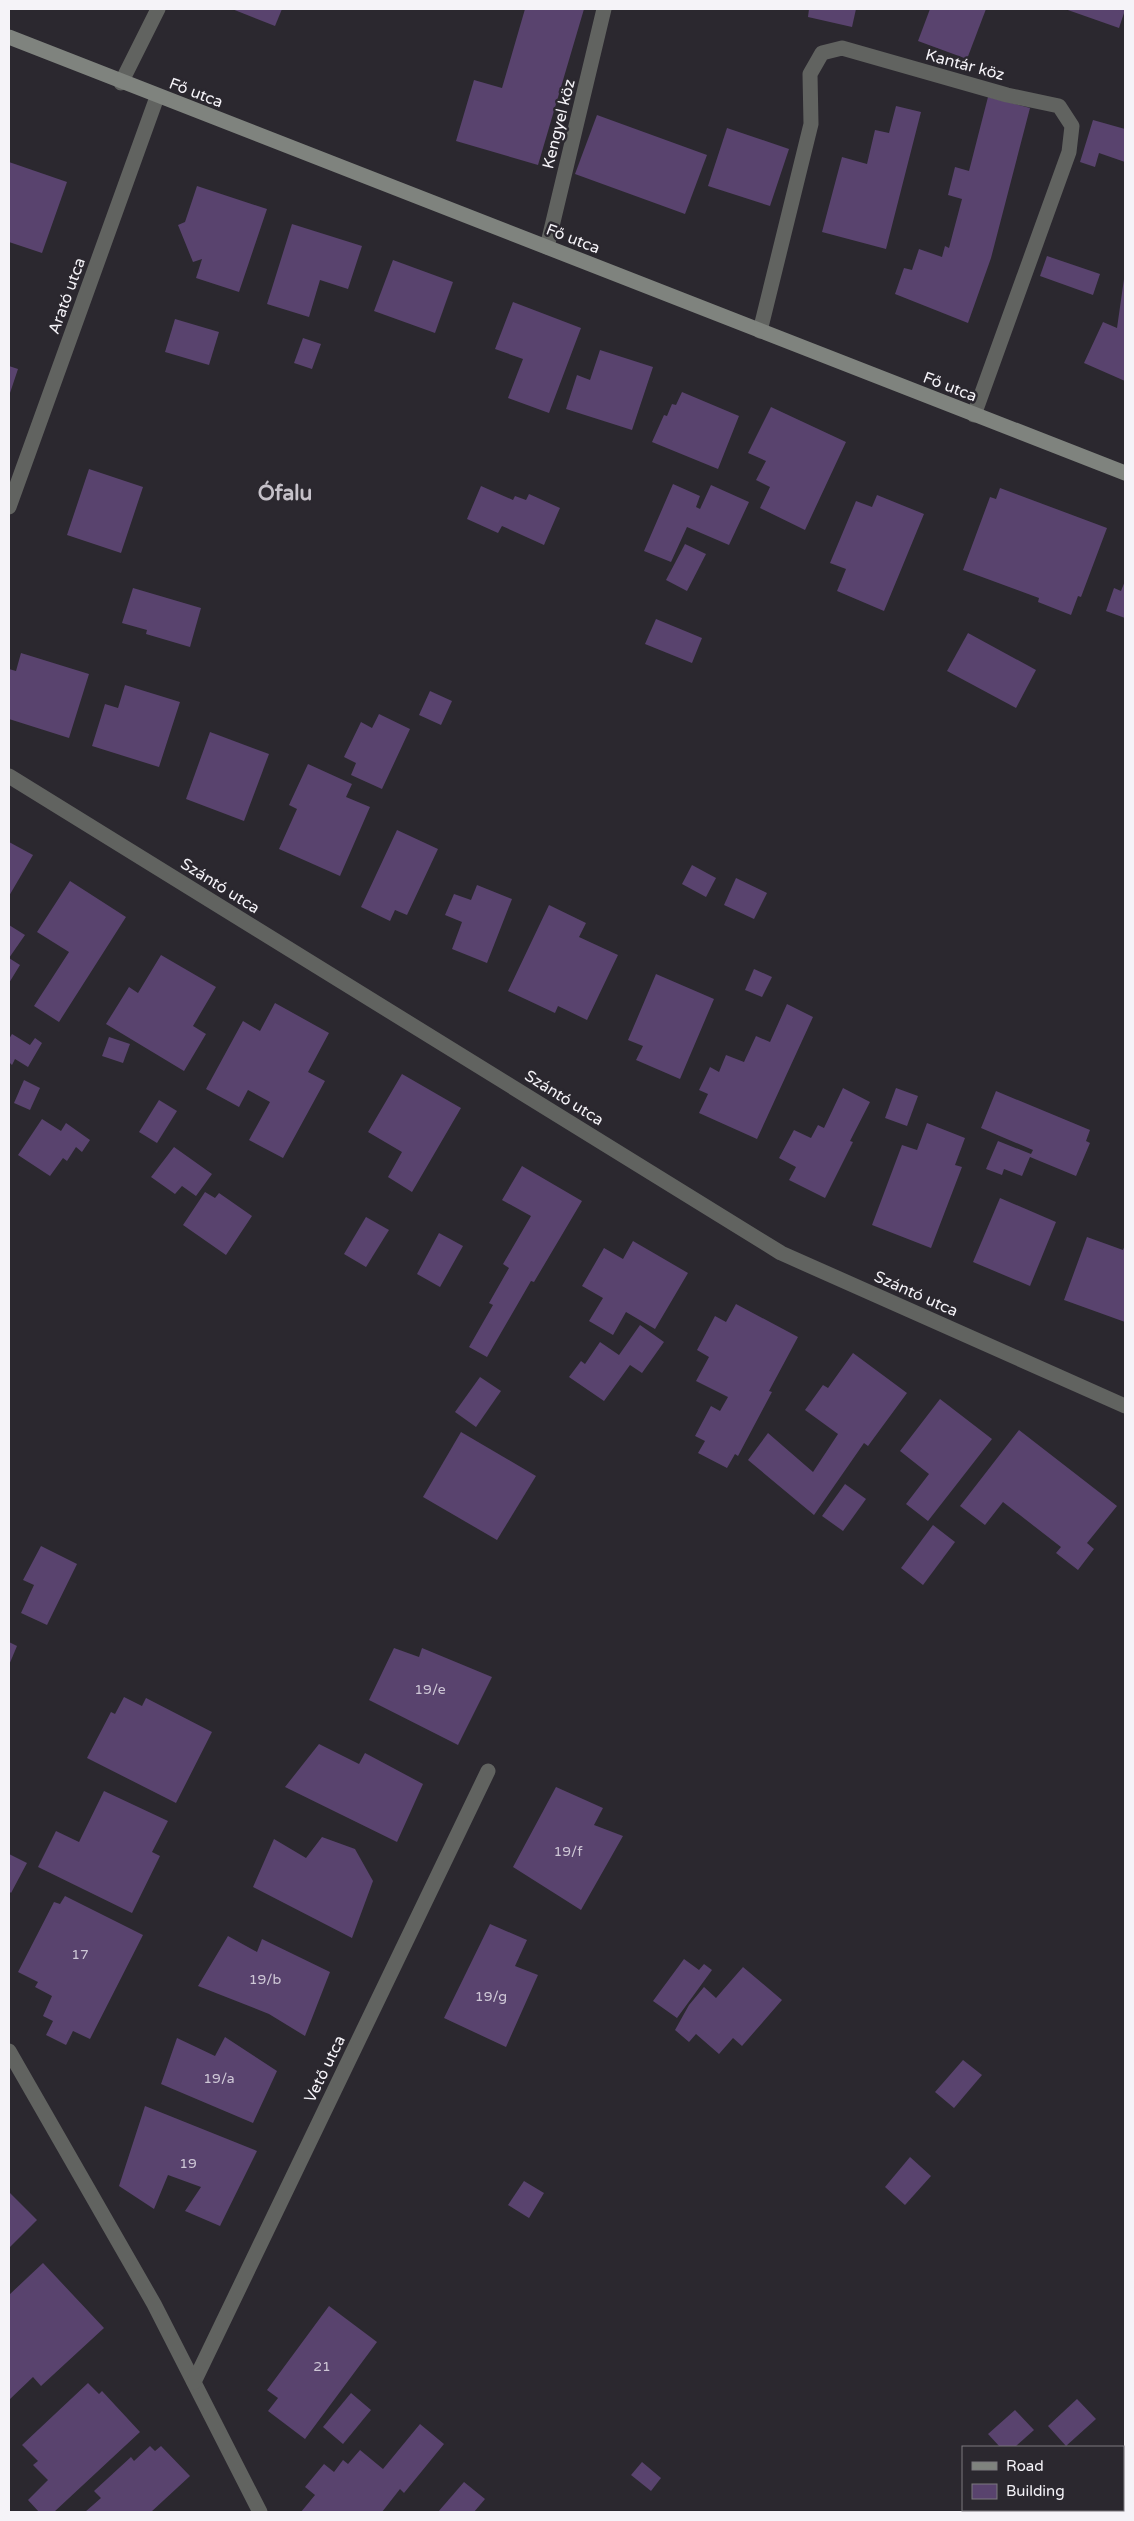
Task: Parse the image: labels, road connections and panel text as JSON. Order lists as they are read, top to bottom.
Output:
{
  "streets": {
    "street": [
      "Kantár köz",
      "Fő utca",
      "Kengyel köz",
      "Arató utca",
      "Szántó utca",
      "Vető utca"
    ]
  },
  "crossings": [
    ["Kantár köz", "Fő utca"],
    ["Fő utca", "Kengyel köz"],
    ["Fő utca", "Arató utca"]
  ],
  "districts": ["Ófalu"],
  "house_numbers": [
    "19/e",
    "19/f",
    "17",
    "19/b",
    "19/g",
    "19/a",
    "19",
    "21"
  ],
  "legend": ["Road", "Building"]
}
